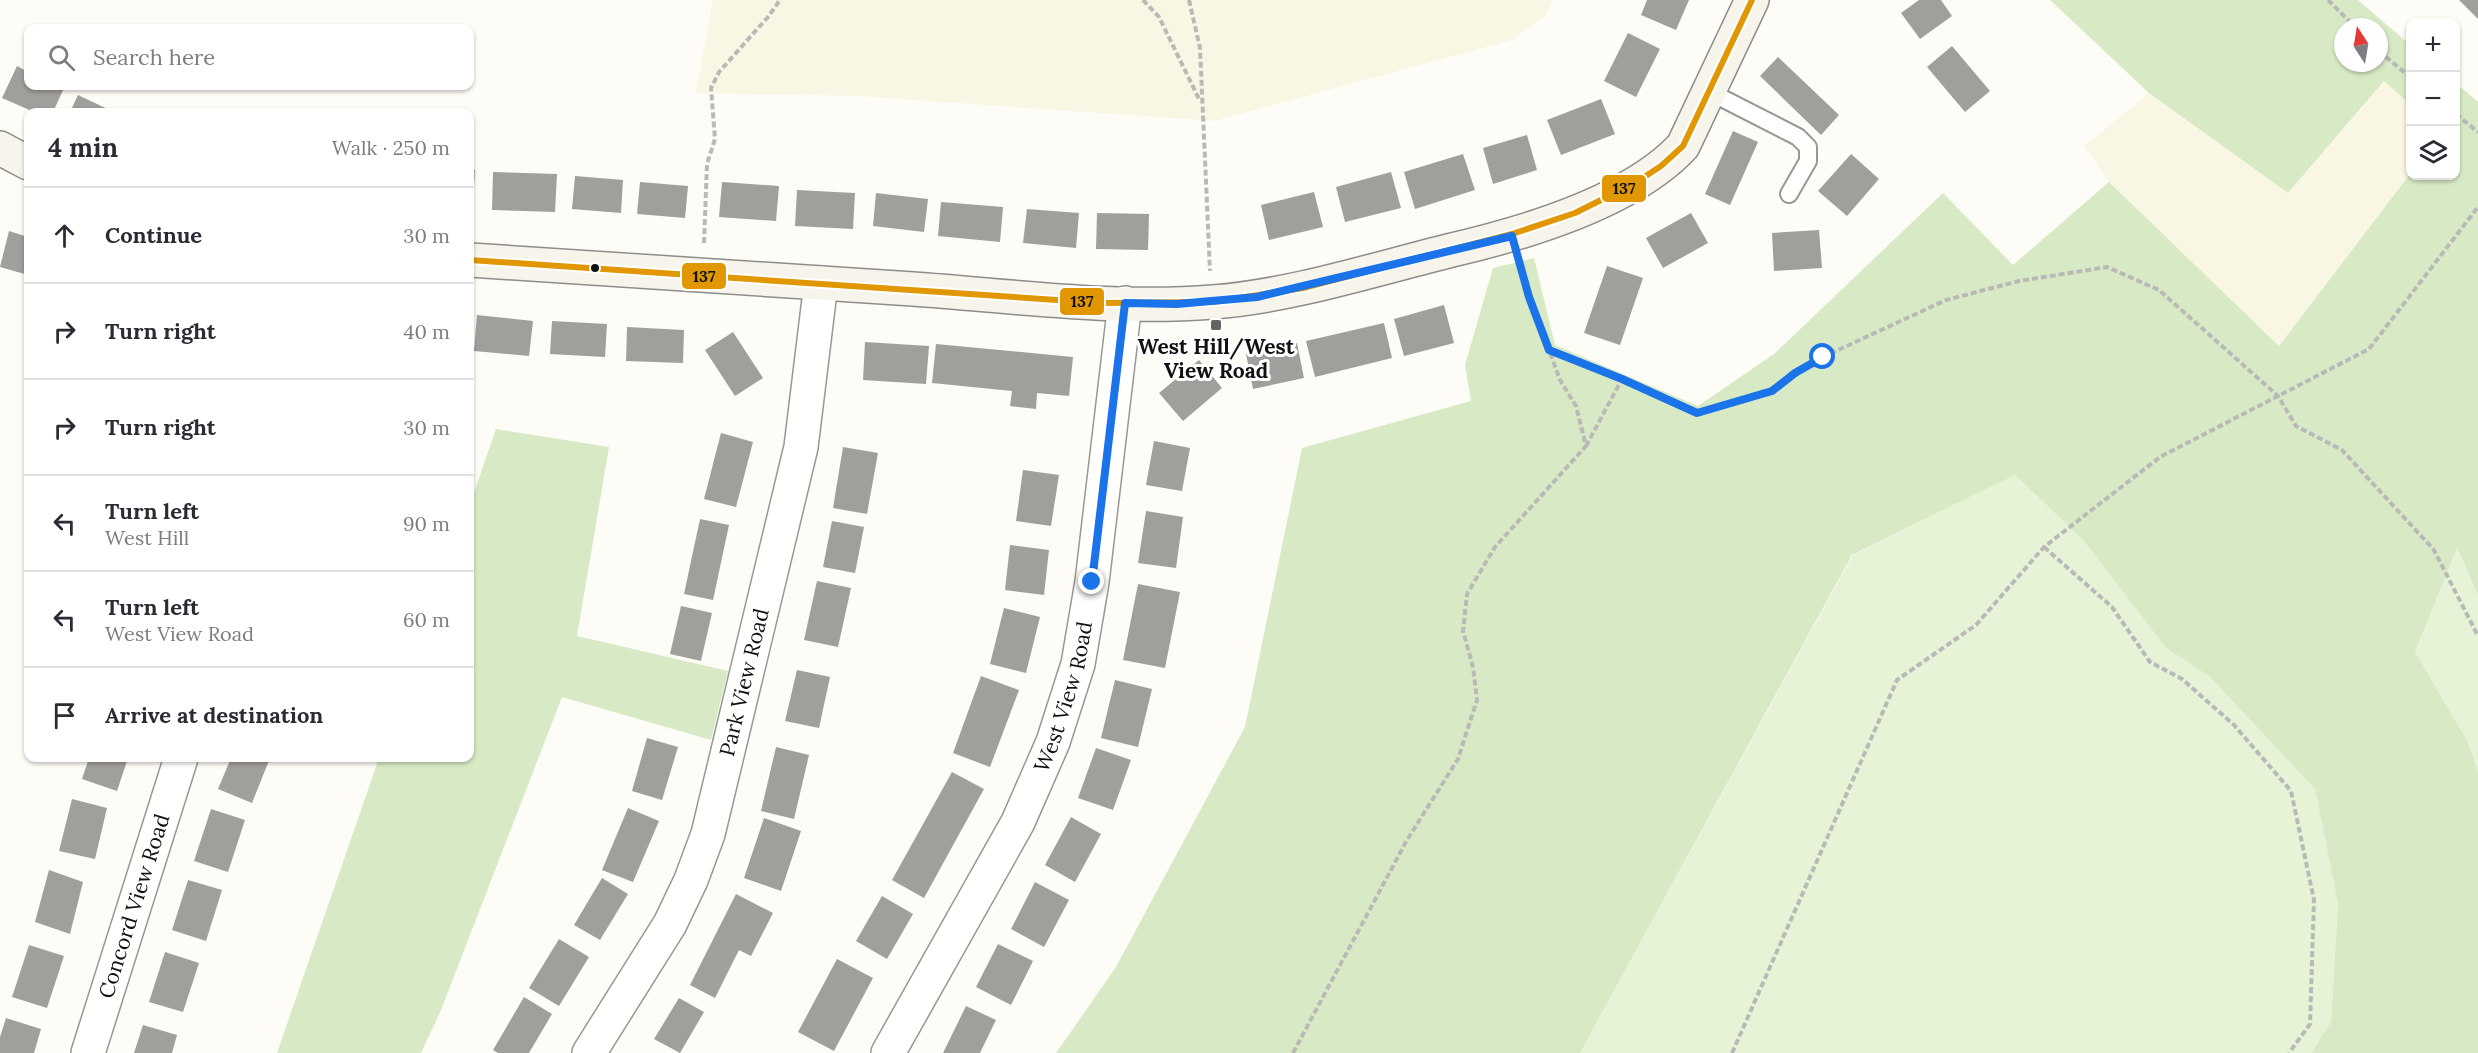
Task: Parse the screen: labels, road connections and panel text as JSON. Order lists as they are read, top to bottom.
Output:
{
  "streets": {
    "street": ["Park View Road", "West View Road", "Concord View Road"]
  },
  "places": {
    "transit": ["West Hill/West View Road"]
  },
  "lines": ["transit line 137"],
  "north": "top",
  "page": {
    "map_buttons": ["+", "−"],
    "search": "Search here",
    "heading": ["4 min", "Walk · 250 m"],
    "list": [
      ["Continue", "30 m"],
      ["Turn right", "40 m"],
      ["Turn right", "30 m"],
      ["Turn left", "West Hill", "90 m"],
      ["Turn left", "West View Road", "60 m"],
      "Arrive at destination"
    ]
  }
}
